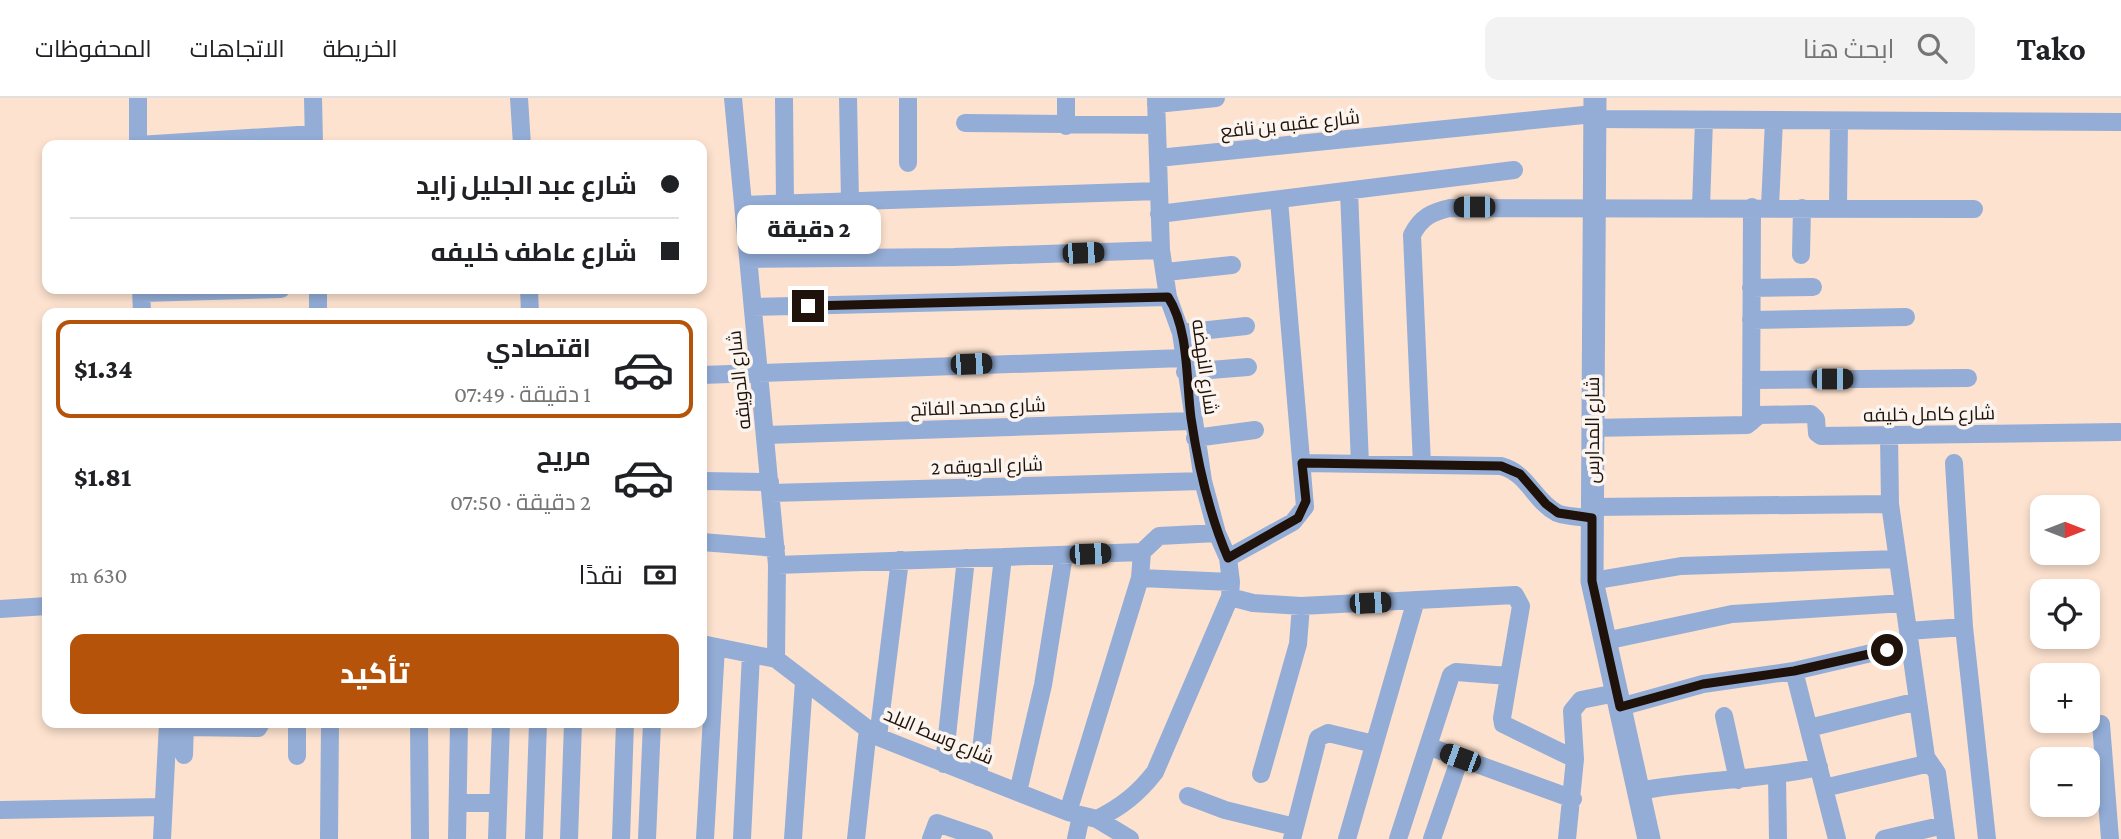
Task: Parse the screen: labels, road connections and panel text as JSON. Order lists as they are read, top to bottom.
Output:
{
  "streets": {
    "street": [
      "شارع عقبه بن نافع",
      "شارع النهضه",
      "شارع الدويقه",
      "شارع محمد الفاتح",
      "شارع كامل خليفه",
      "شارع المدارس",
      "شارع الدويقه 2",
      "شارع وسط البلد"
    ]
  },
  "crossings": [
    ["شارع عقبه بن نافع", "شارع النهضه"],
    ["شارع عقبه بن نافع", "شارع المدارس"],
    ["شارع النهضه", "شارع محمد الفاتح"],
    ["شارع النهضه", "شارع الدويقه 2"],
    ["شارع الدويقه", "شارع محمد الفاتح"],
    ["شارع الدويقه", "شارع الدويقه 2"],
    ["شارع الدويقه", "شارع وسط البلد"],
    ["شارع كامل خليفه", "شارع المدارس"]
  ],
  "north": "right",
  "page": {
    "header": "Tako",
    "search": "ابحث هنا",
    "nav": ["الخريطة", "الاتجاهات", "المحفوظات"],
    "banner": ["شارع عبد الجليل زايد", "شارع عاطف خليفه"],
    "bubble": "2 دقيقة",
    "list": [
      {
        "name": "اقتصادي",
        "note": "1 دقيقة · 07:49",
        "value": "$1.34"
      },
      {
        "name": "مريح",
        "note": "2 دقيقة · 07:50",
        "value": "$1.81"
      }
    ],
    "map_buttons": ["+", "−"],
    "pay": ["نقدًا", "630 m"],
    "buttons": "تأكيد"
  }
}
